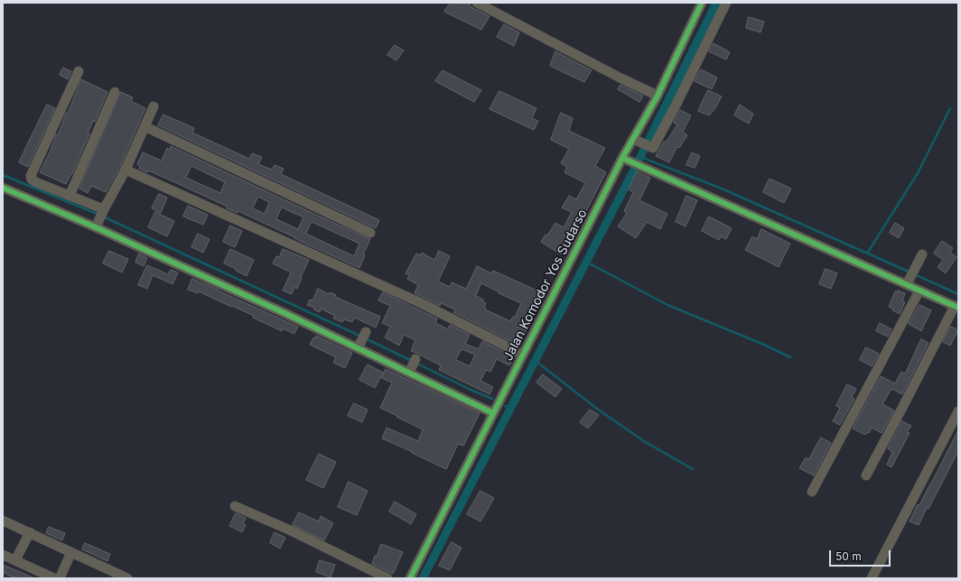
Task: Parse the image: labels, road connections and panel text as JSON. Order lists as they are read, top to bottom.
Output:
{
  "streets": {
    "street": ["Jalan Komodor Yos Sudarso"]
  },
  "scale_bar": "50 m"
}
